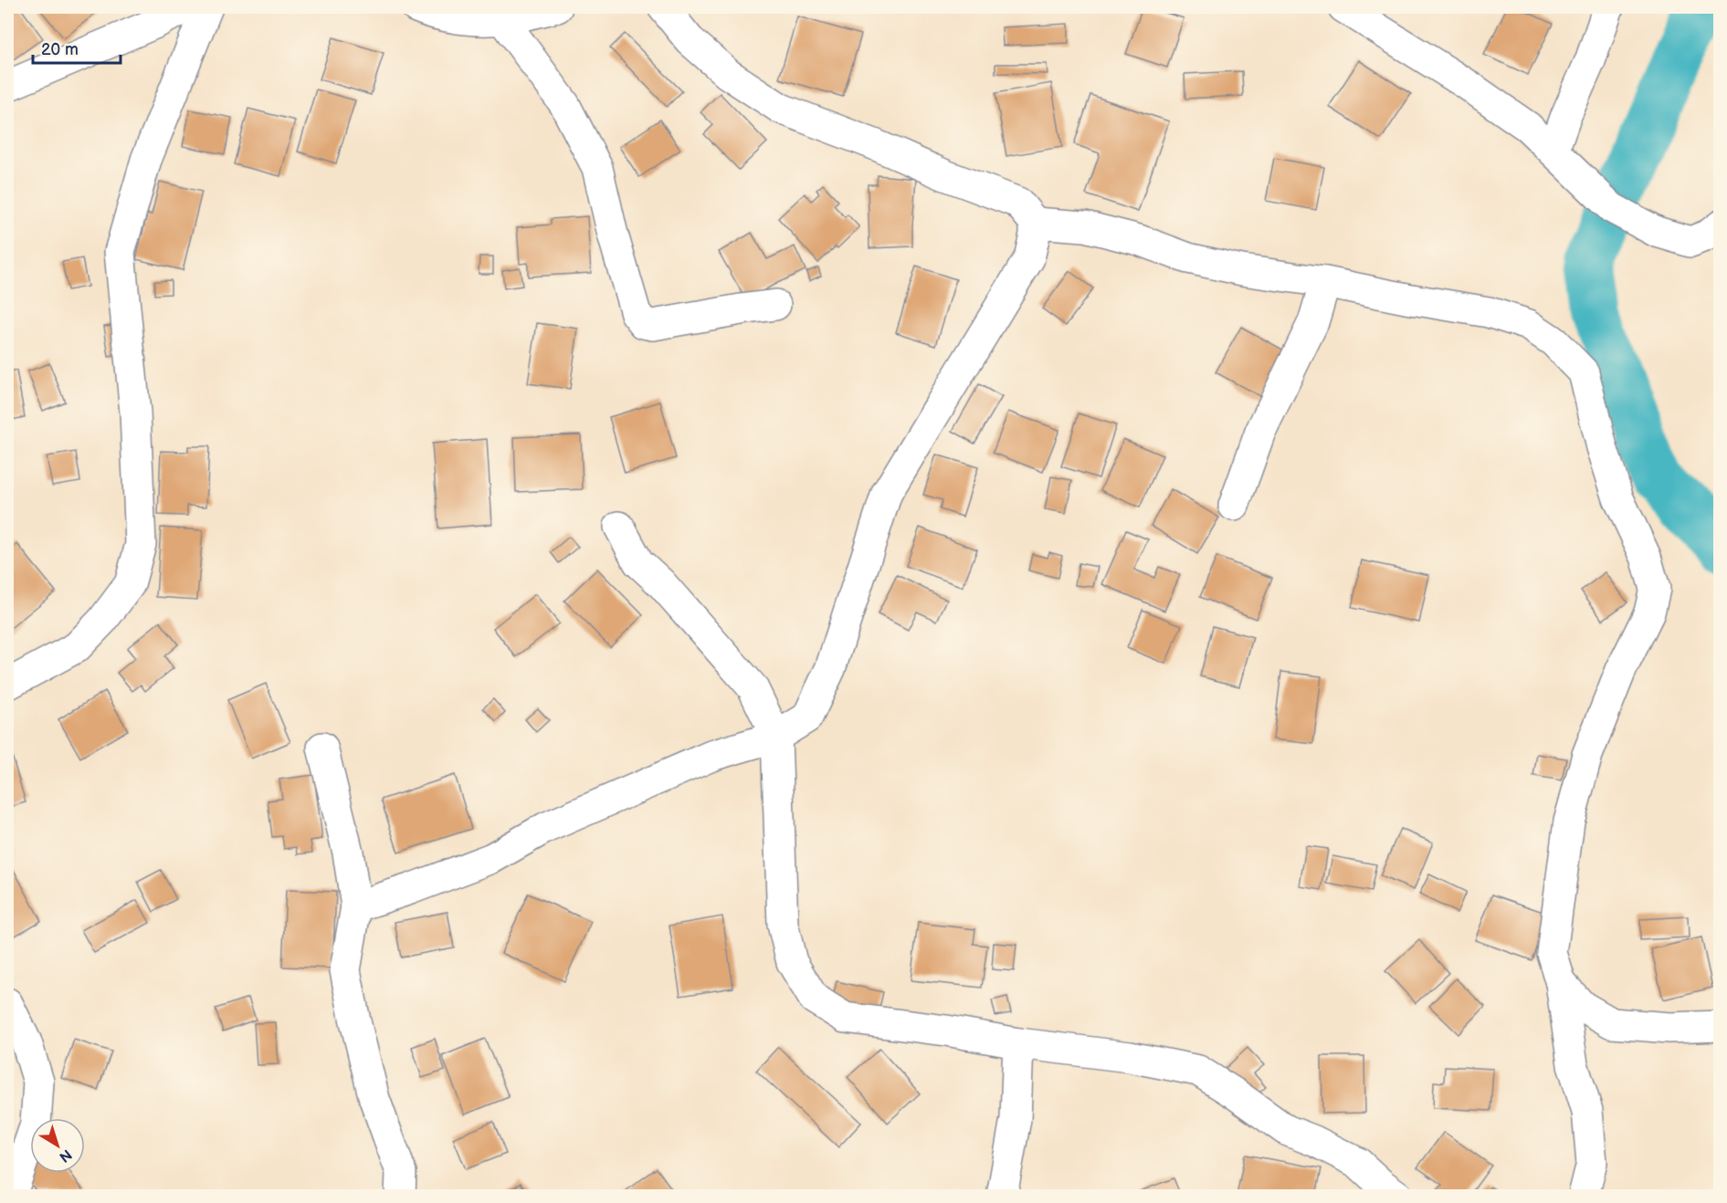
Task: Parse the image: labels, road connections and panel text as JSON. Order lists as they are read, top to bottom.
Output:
{
  "scale_bar": "20 m",
  "north": "bottom right"
}
